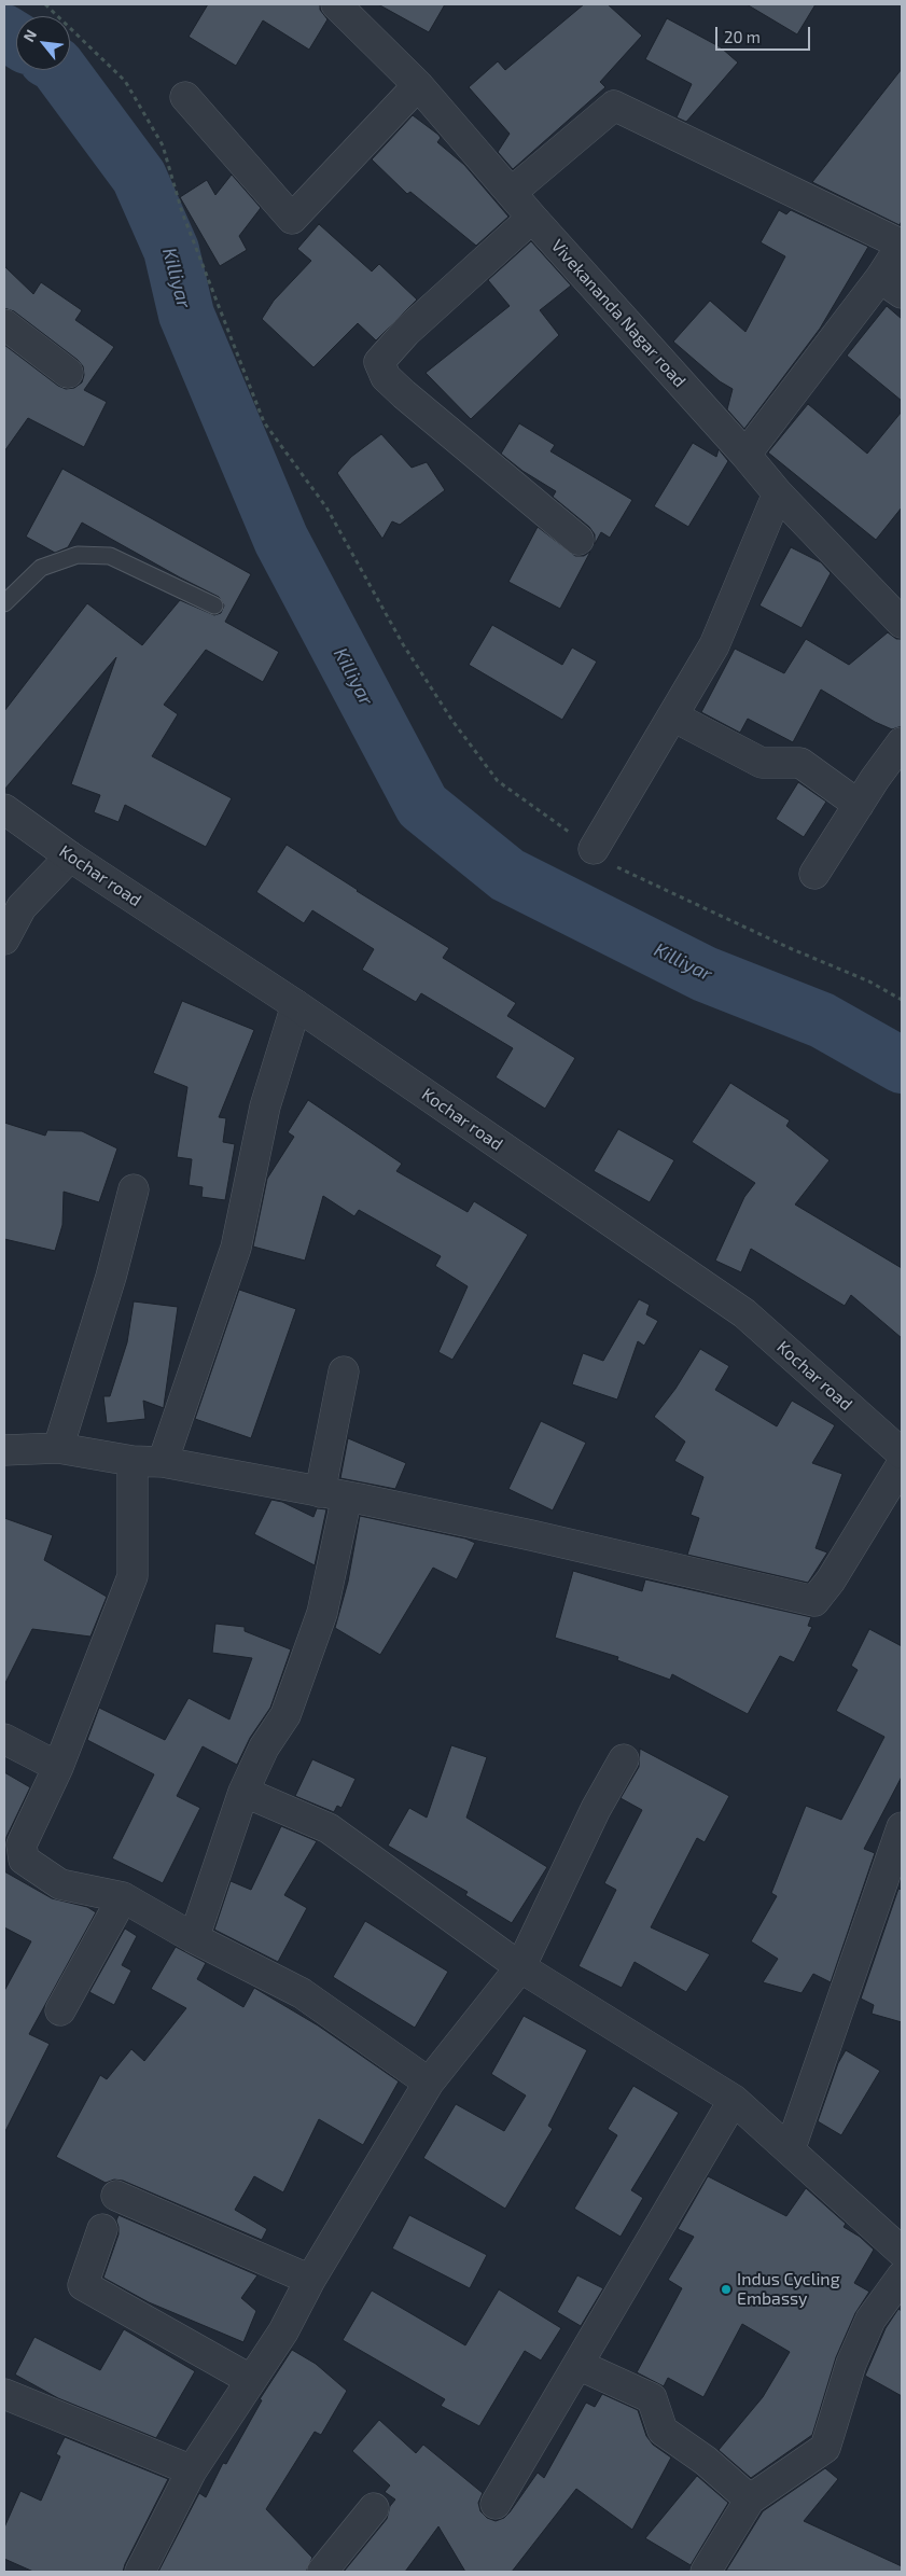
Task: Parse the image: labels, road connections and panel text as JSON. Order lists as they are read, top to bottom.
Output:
{
  "streets": {
    "street": ["Vivekananda Nagar road", "Kochar road"]
  },
  "water": ["Killiyar"],
  "places": ["Indus Cycling Embassy"],
  "scale_bar": "20 m",
  "north": "top left"
}
